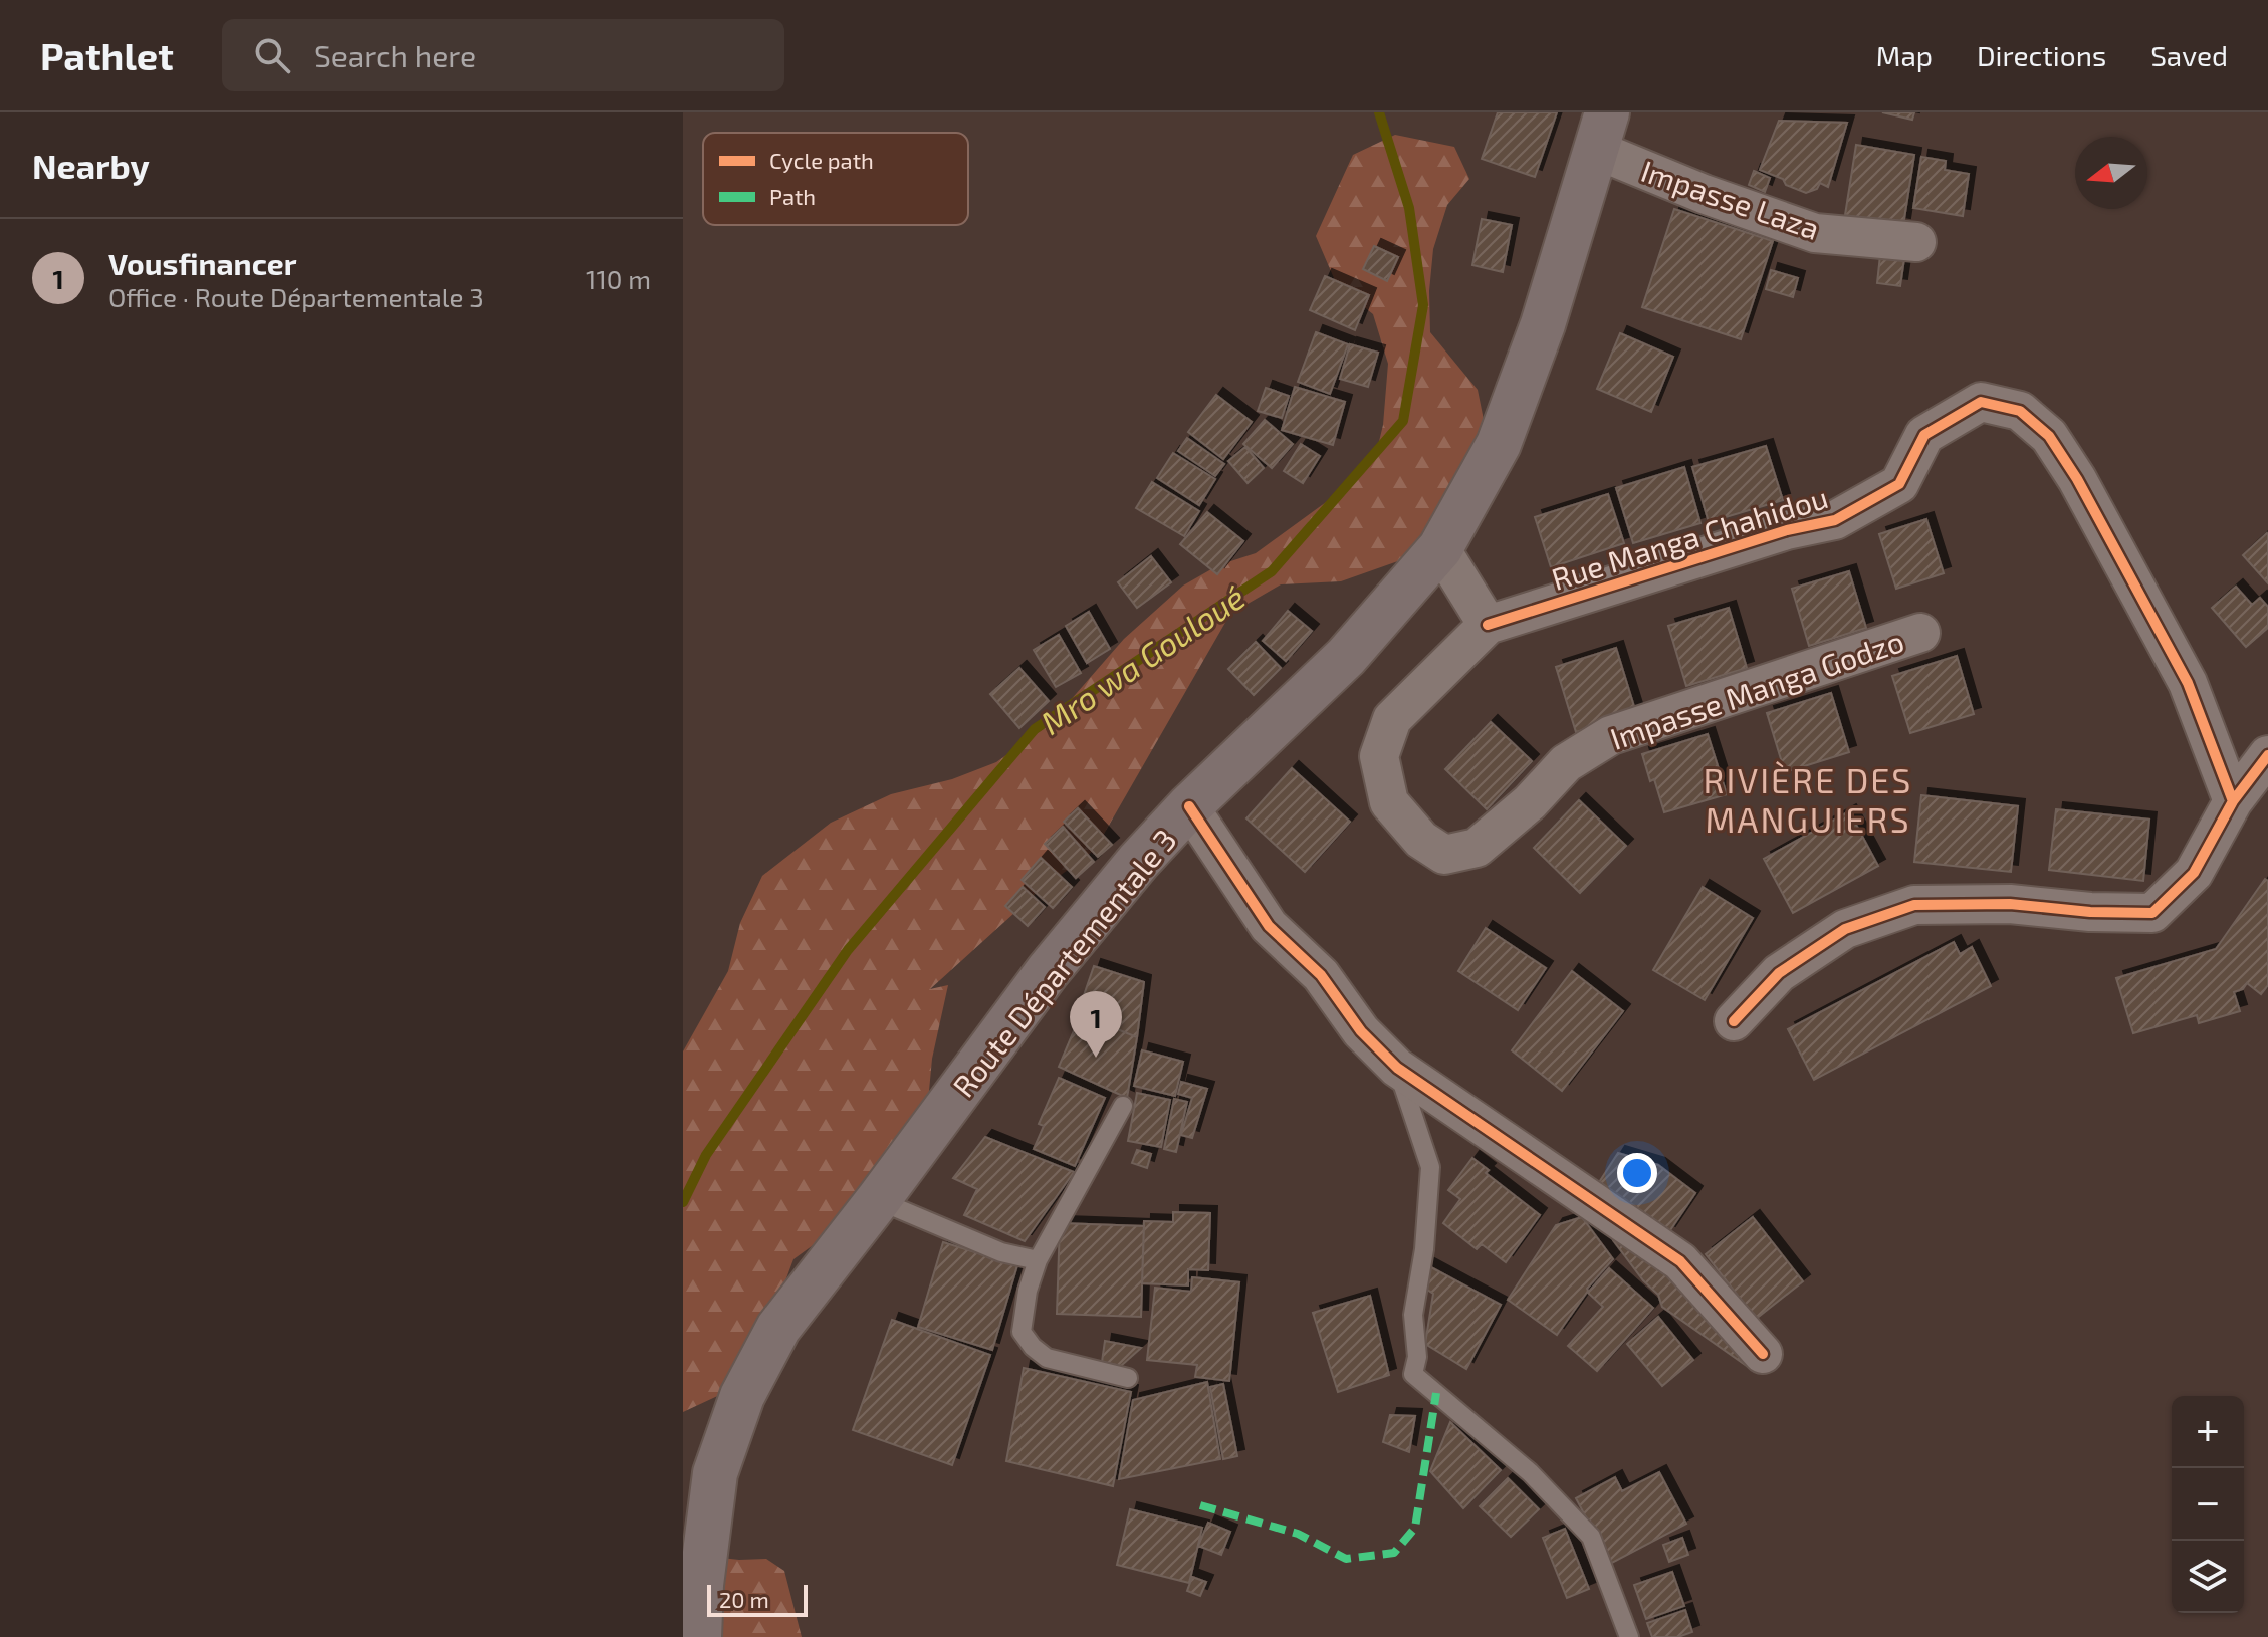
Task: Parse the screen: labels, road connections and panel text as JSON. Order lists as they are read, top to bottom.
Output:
{
  "streets": {
    "main road": ["Route Départementale 3"],
    "street": ["Impasse Laza", "Rue Manga Chahidou", "Impasse Manga Godzo"]
  },
  "crossings": [
    ["Impasse Laza", "Route Départementale 3"],
    ["Rue Manga Chahidou", "Impasse Manga Godzo"]
  ],
  "districts": ["RIVIÈRE DES MANGUIERS"],
  "water": ["Mro wa Gouloué"],
  "legend": ["Cycle path", "Path"],
  "scale_bar": "20 m",
  "north": "left",
  "page": {
    "header": "Pathlet",
    "search": "Search here",
    "nav": ["Map", "Directions", "Saved"],
    "heading": "Nearby",
    "list": [
      {
        "mark": "1",
        "name": "Vousfinancer",
        "note": "Office · Route Départementale 3",
        "value": "110 m"
      }
    ],
    "pins": "1",
    "map_buttons": ["+", "−"],
    "scale": "20 m"
  }
}
